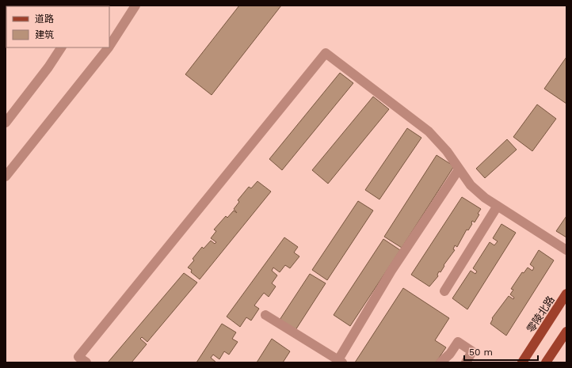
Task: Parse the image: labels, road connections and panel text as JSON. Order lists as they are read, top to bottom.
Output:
{
  "streets": {
    "main road": ["零陵北路"]
  },
  "legend": ["道路", "建筑"],
  "scale_bar": "50 m"
}
